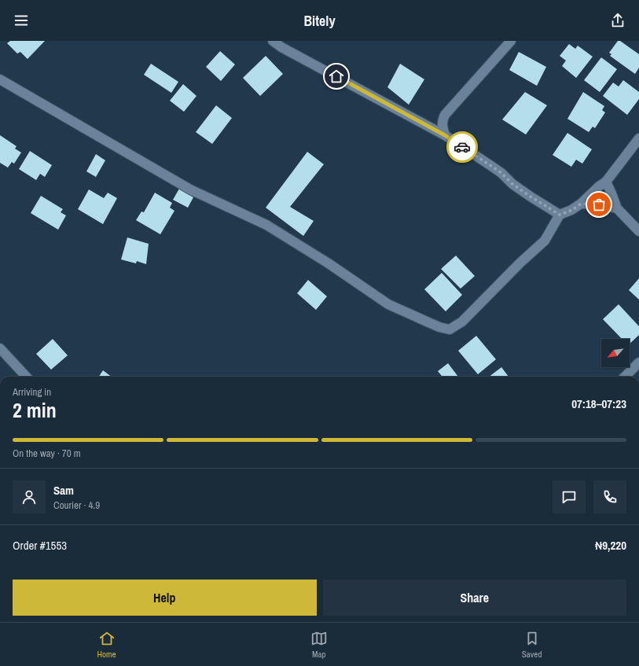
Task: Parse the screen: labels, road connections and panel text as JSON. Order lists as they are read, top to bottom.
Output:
{
  "north": "bottom left",
  "page": {
    "header": "Bitely",
    "heading": ["2 min", "Arriving in", "07:18–07:23"],
    "panel": [
      "Sam",
      "Courier · 4.9",
      "Order #1553",
      "₦9,220"
    ],
    "bar": "On the way · 70 m",
    "buttons": ["Help", "Share"],
    "tabs": ["Home", "Map", "Saved"]
  }
}
